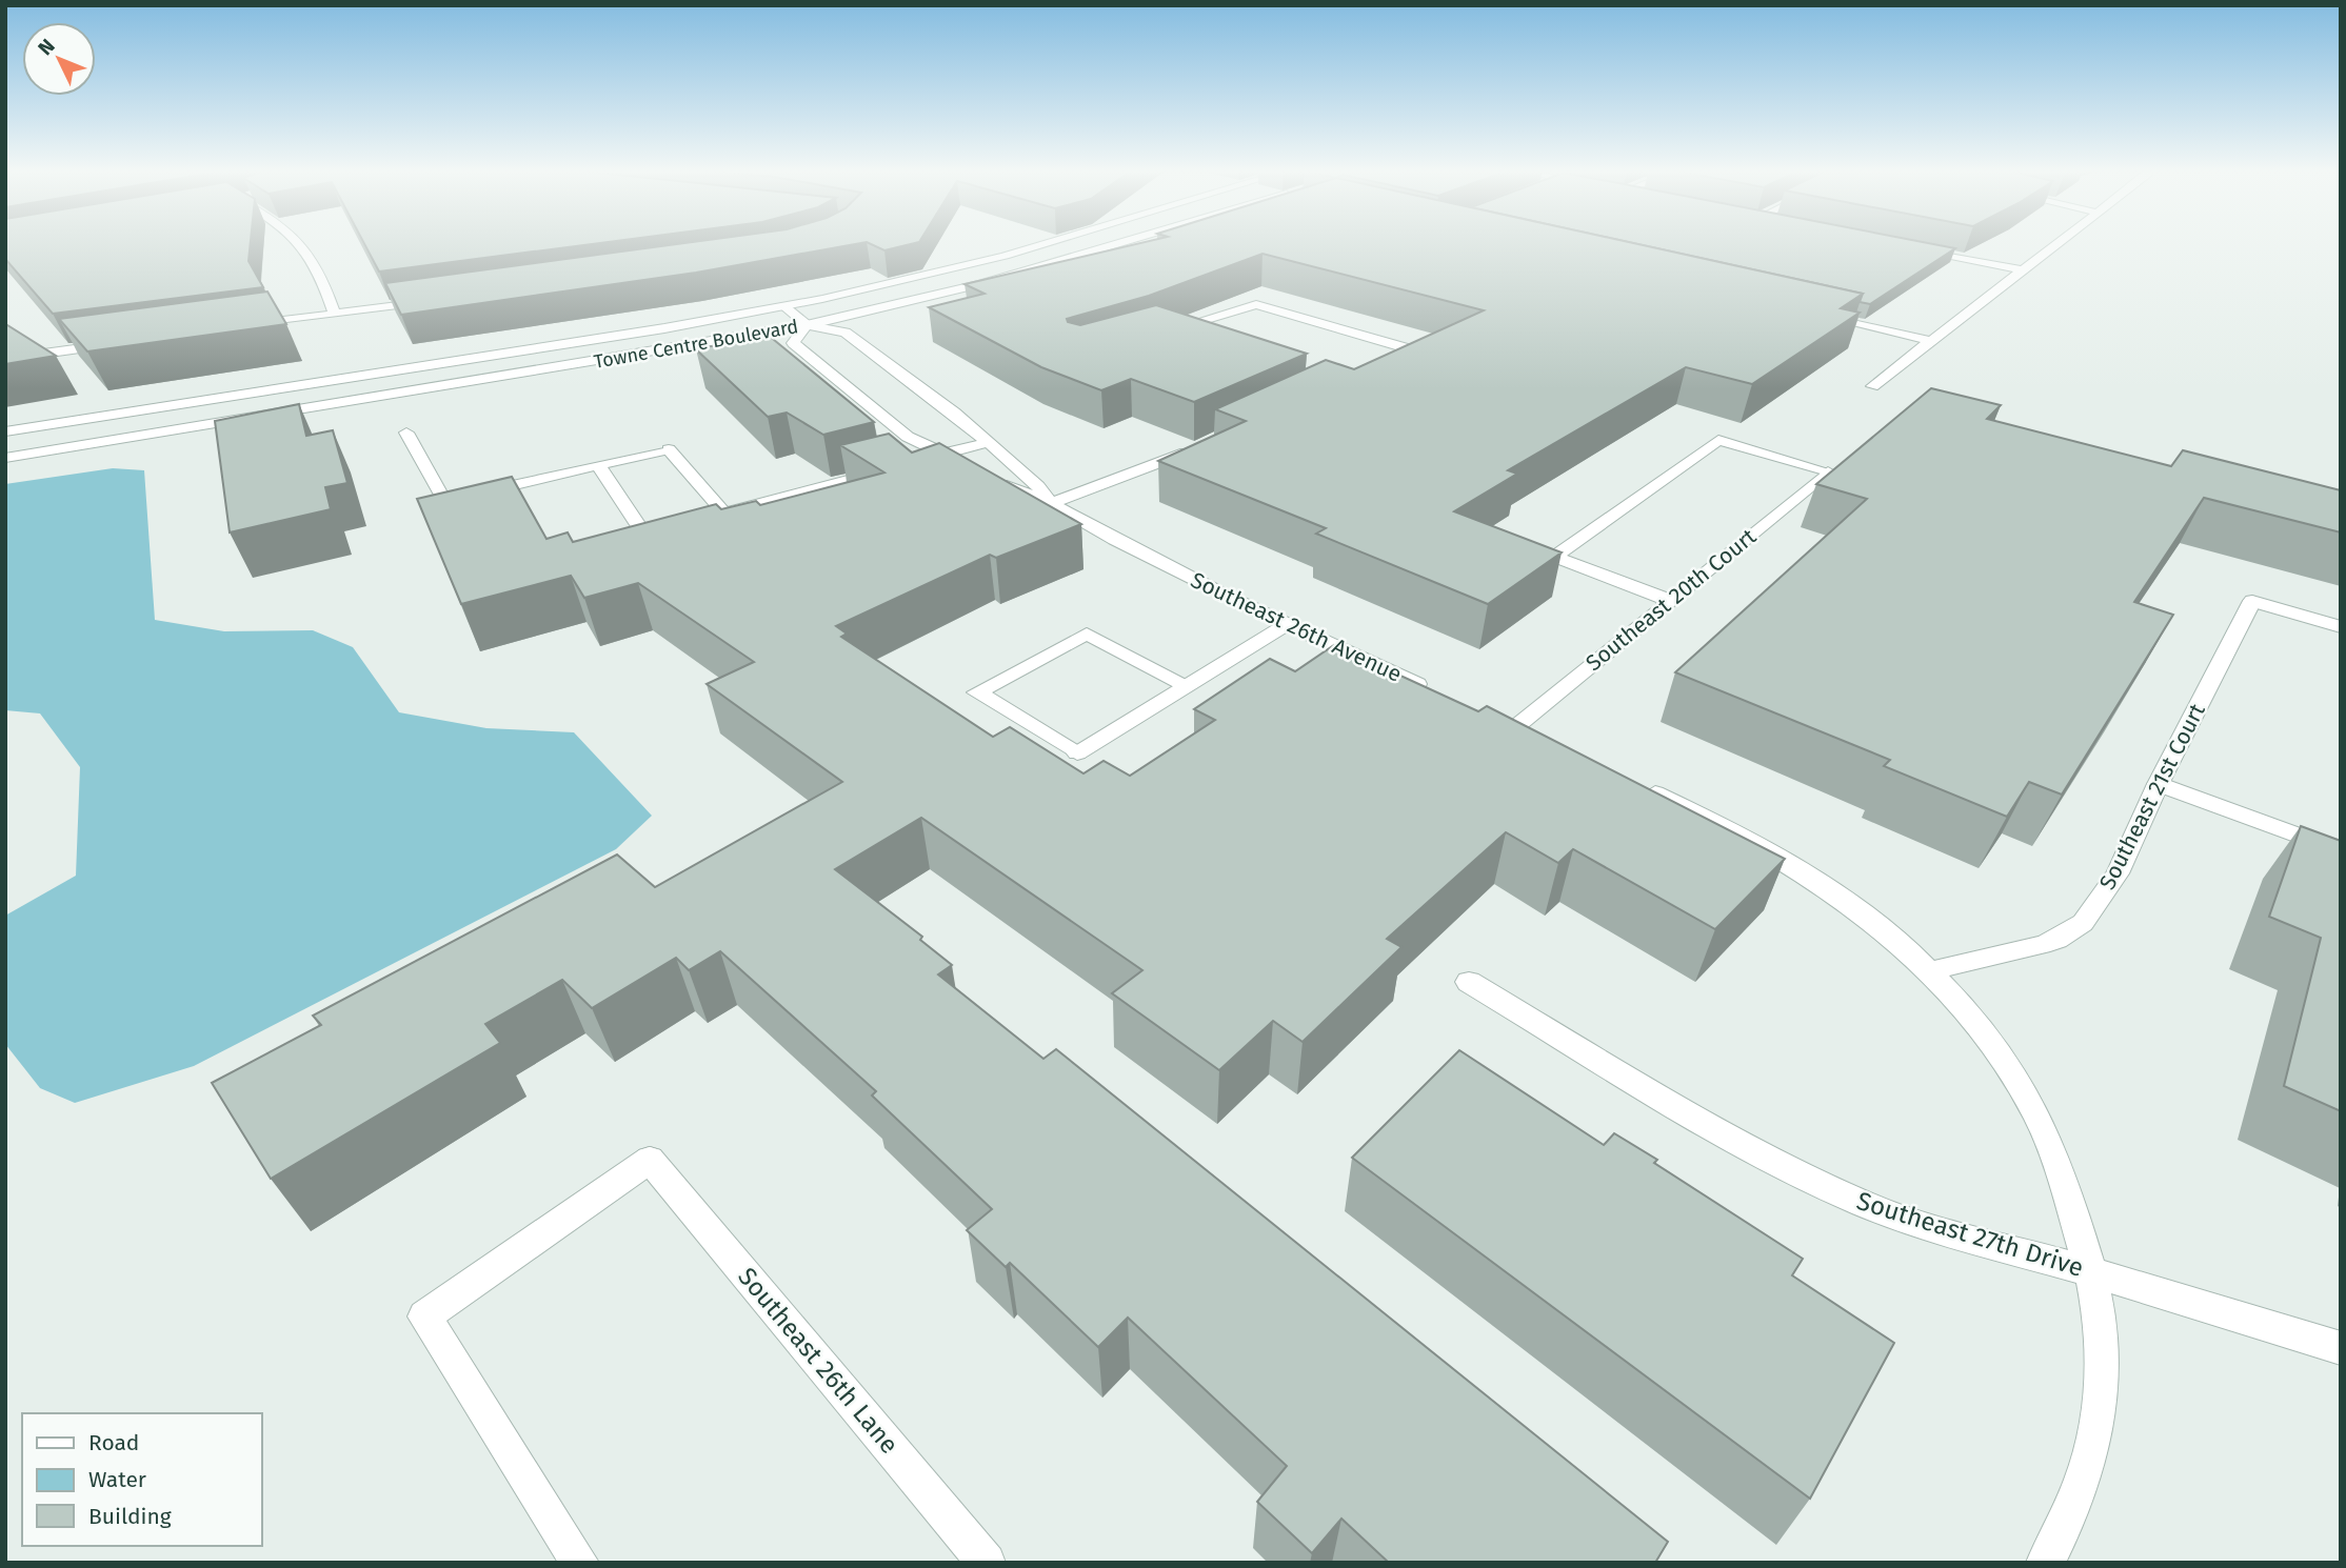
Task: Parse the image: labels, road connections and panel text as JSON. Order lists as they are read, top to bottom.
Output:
{
  "streets": {
    "street": [
      "Towne Centre Boulevard",
      "Southeast 20th Court",
      "Southeast 26th Avenue",
      "Southeast 21st Court",
      "Southeast 27th Drive",
      "Southeast 26th Lane"
    ]
  },
  "crossings": [
    ["Towne Centre Boulevard", "Southeast 26th Avenue"]
  ],
  "legend": ["Road", "Water", "Building"],
  "north": "top left"
}
